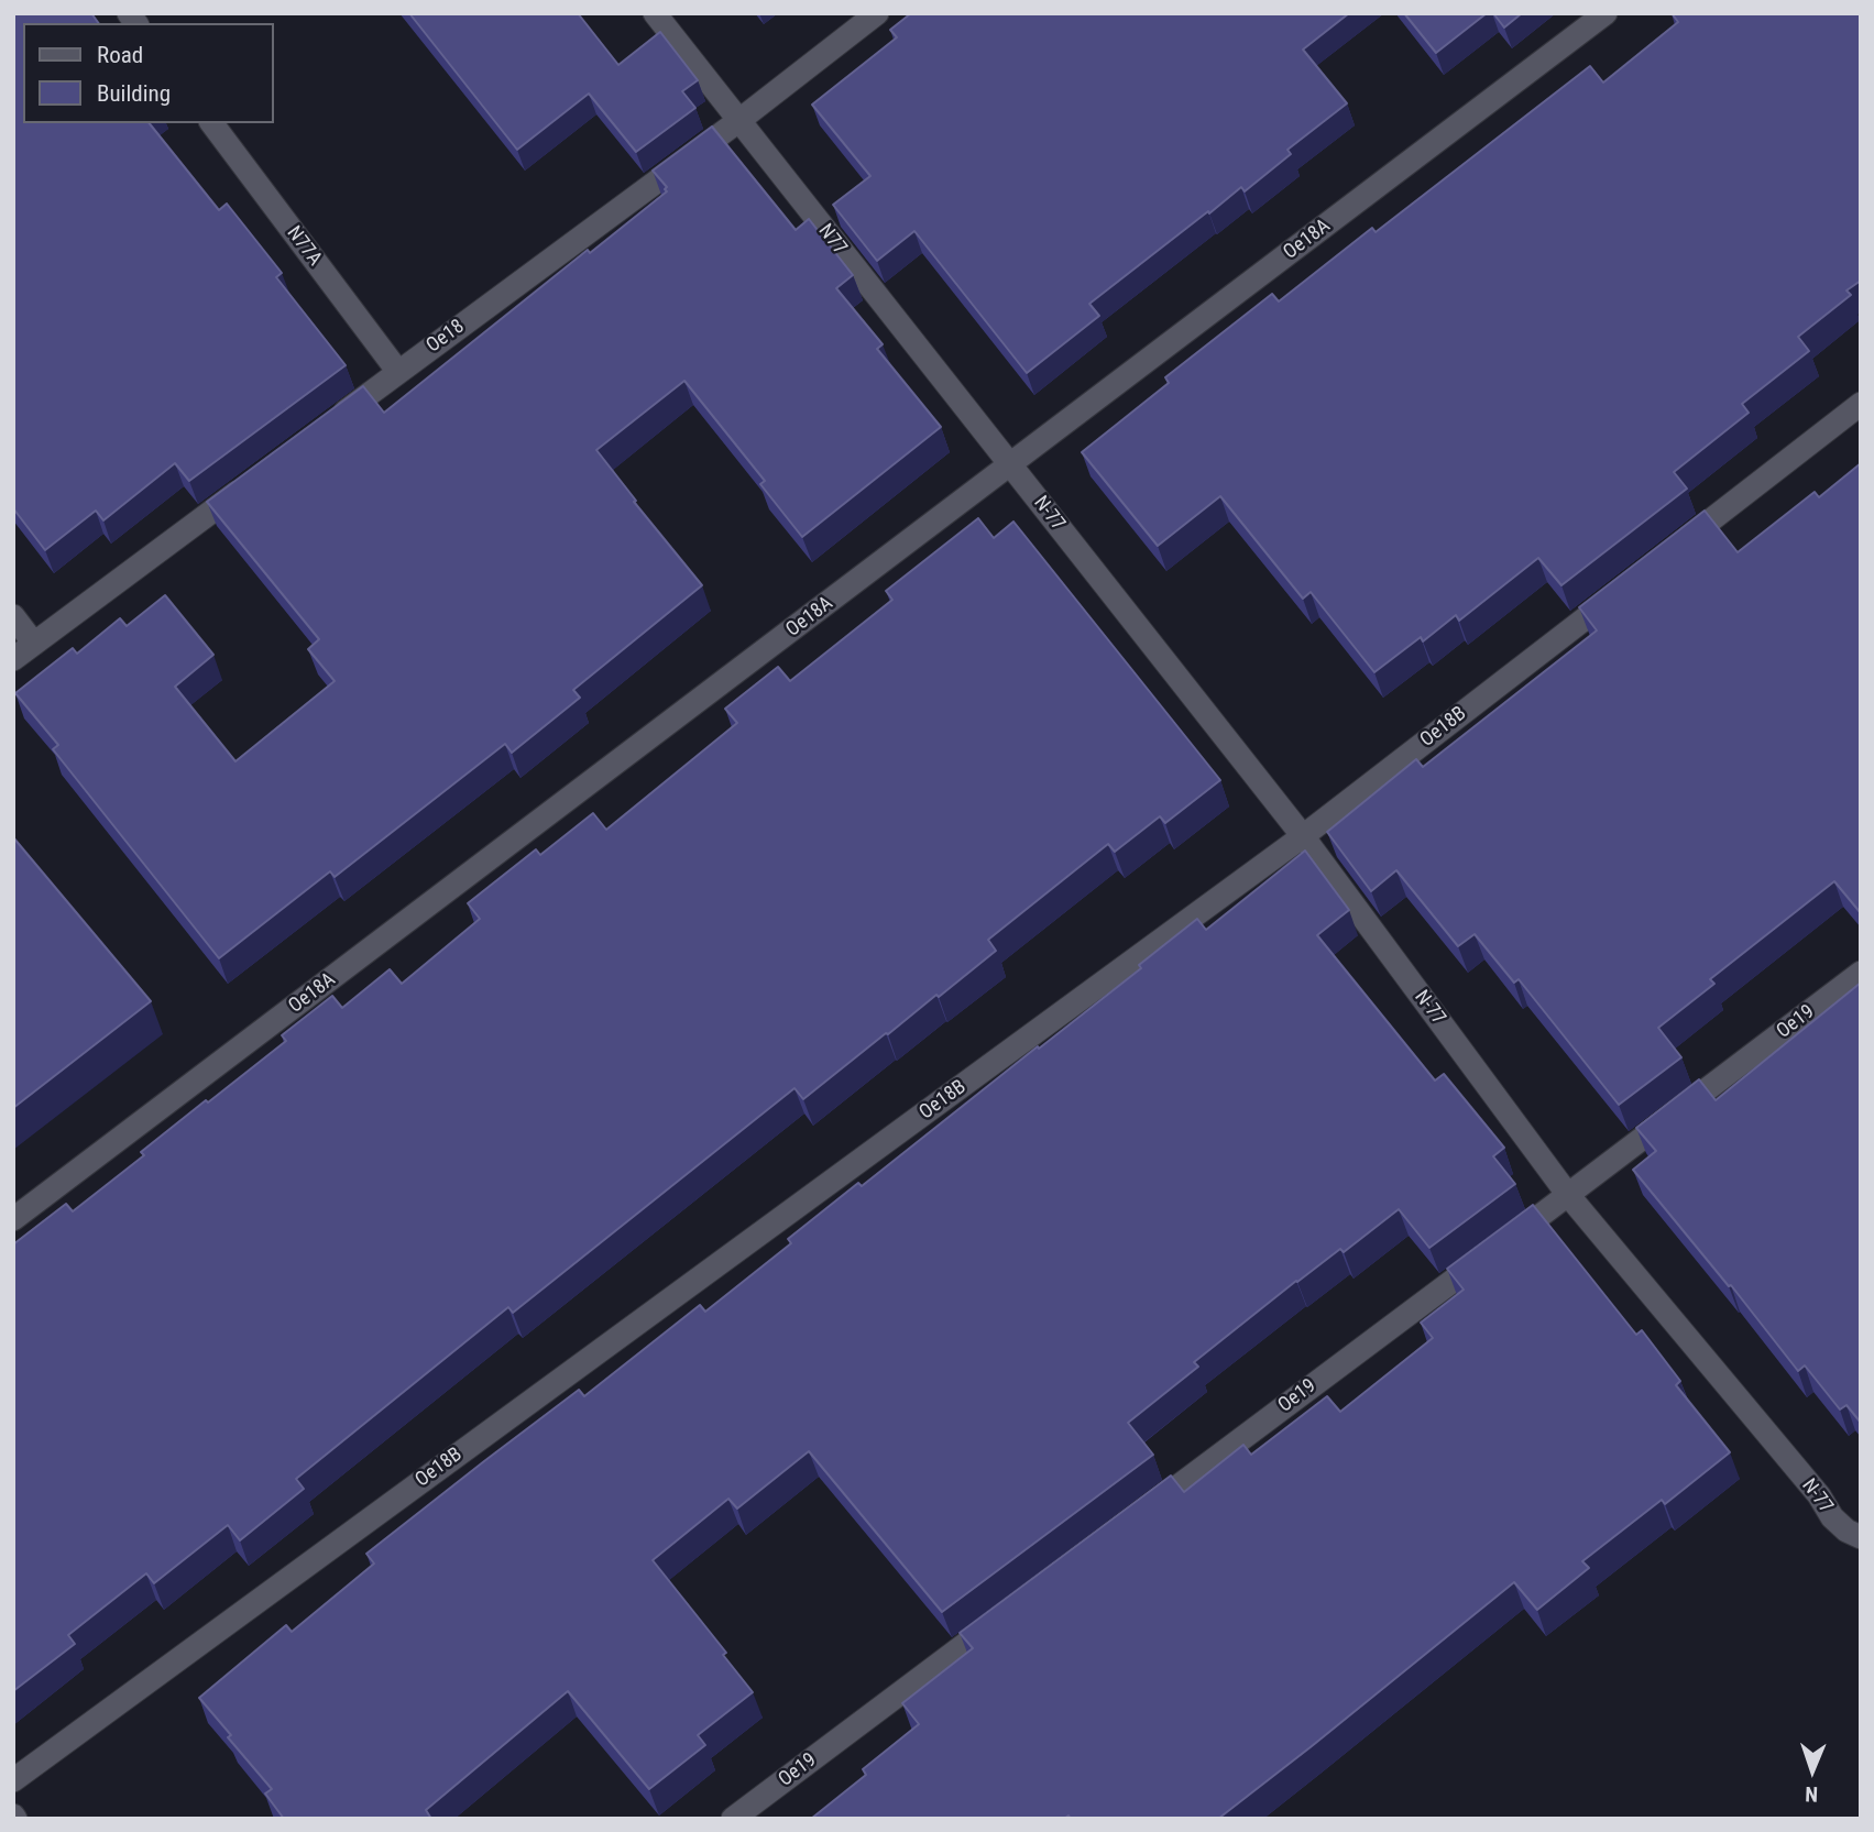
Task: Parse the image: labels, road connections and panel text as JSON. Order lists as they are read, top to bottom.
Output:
{
  "streets": {
    "street": [
      "N77",
      "Oe18A",
      "N77A",
      "Oe18",
      "N-77",
      "Oe18B",
      "Oe19"
    ]
  },
  "crossings": [
    ["N77", "Oe18A"],
    ["N77", "Oe18"],
    ["N77", "N-77"],
    ["Oe18A", "N-77"],
    ["N77A", "Oe18"],
    ["N-77", "Oe18B"],
    ["N-77", "Oe19"]
  ],
  "legend": ["Road", "Building"],
  "north": "bottom"
}
